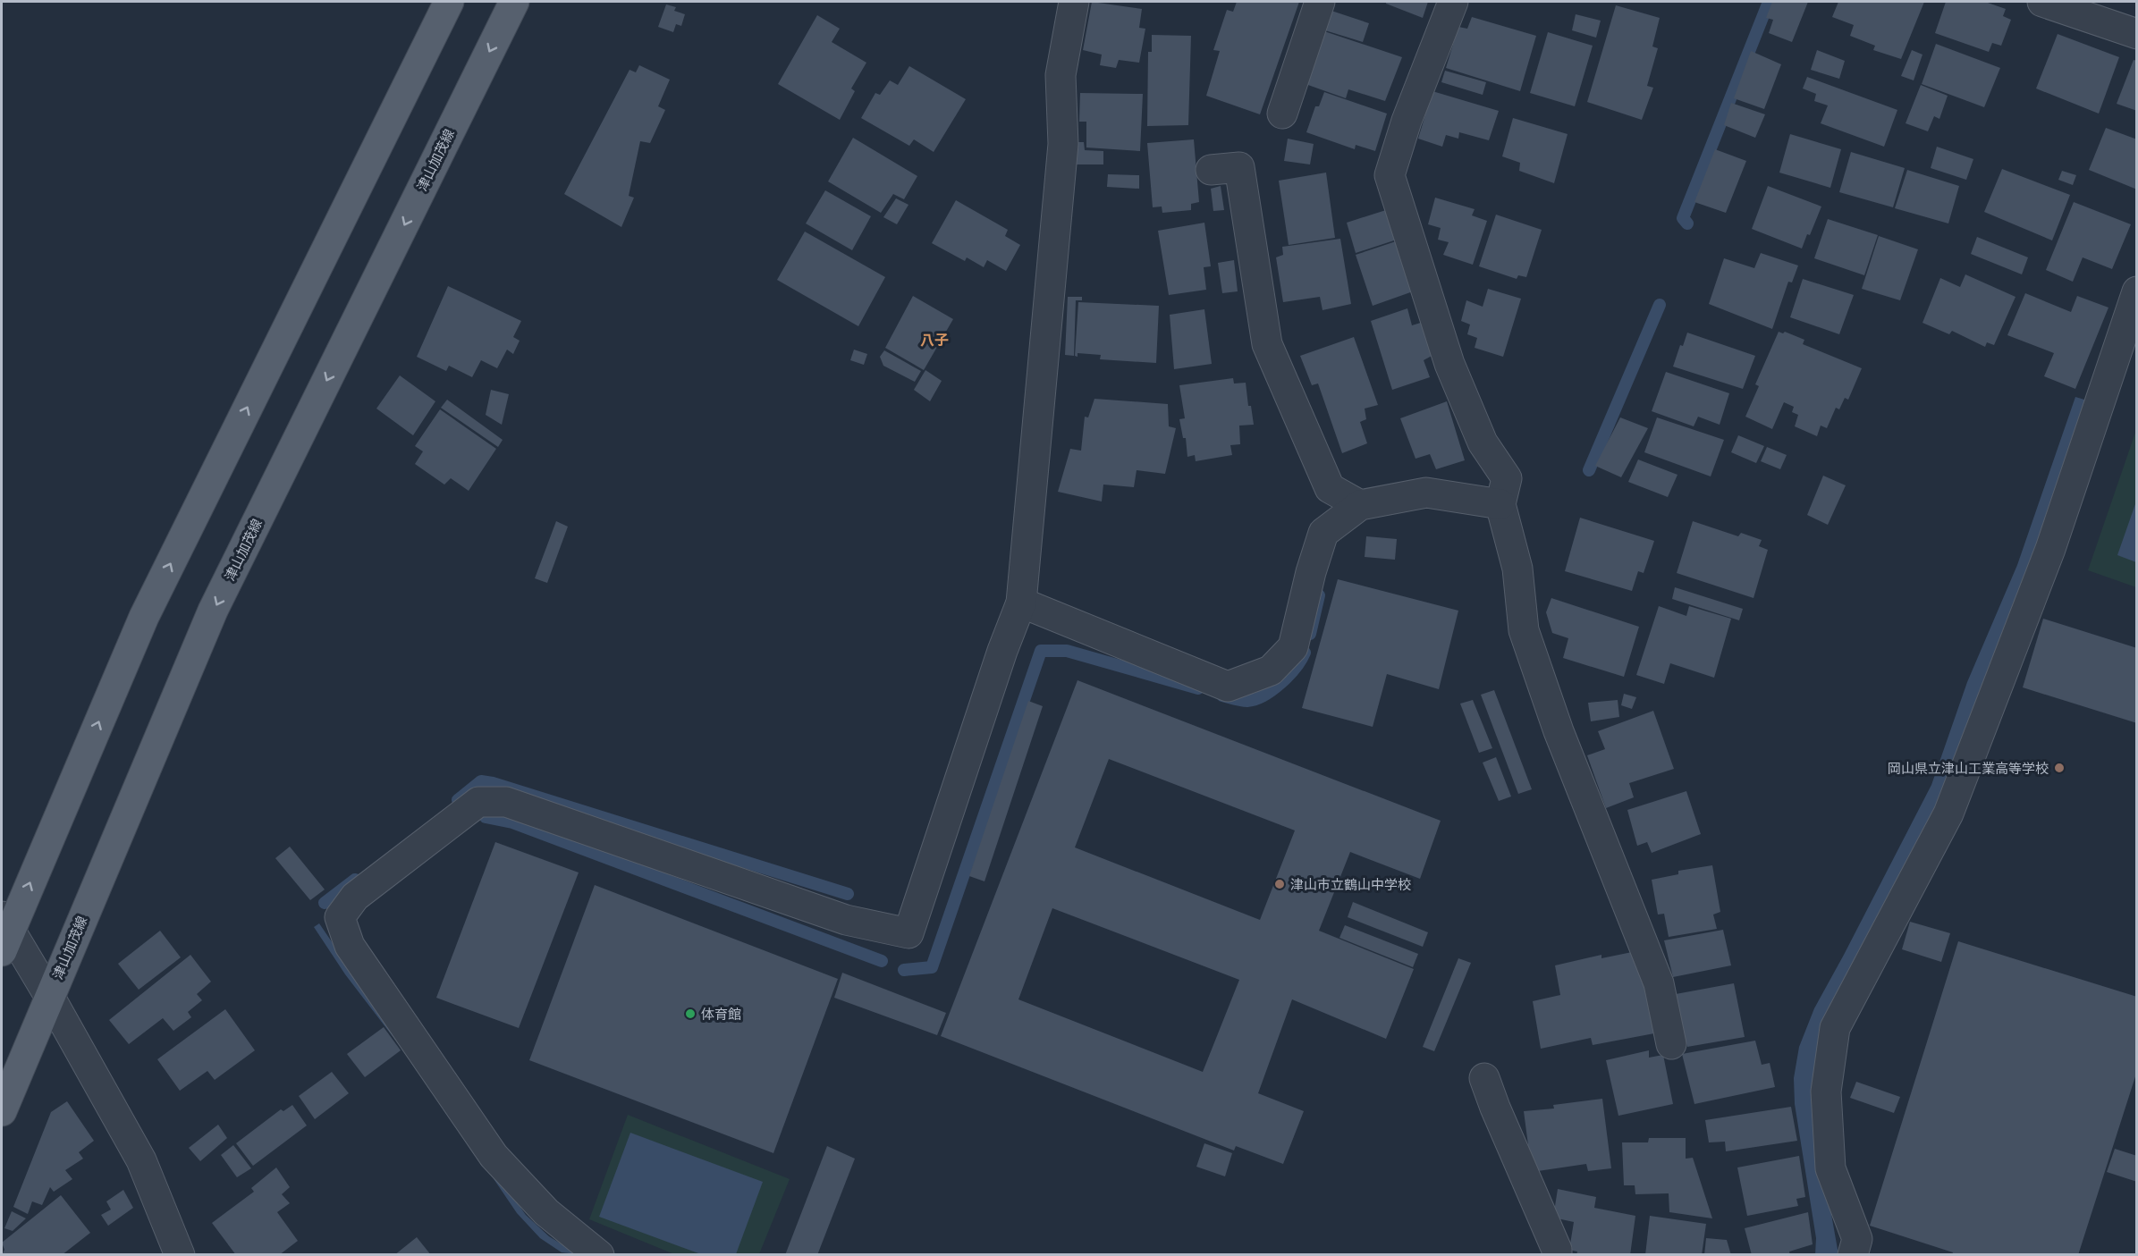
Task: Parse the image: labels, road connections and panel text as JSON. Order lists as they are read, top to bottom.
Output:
{
  "streets": {
    "main road": ["津山加茂線"]
  },
  "districts": ["八子"],
  "places": ["岡山県立津山工業高等学校", "津山市立鶴山中学校", "体育館"]
}
